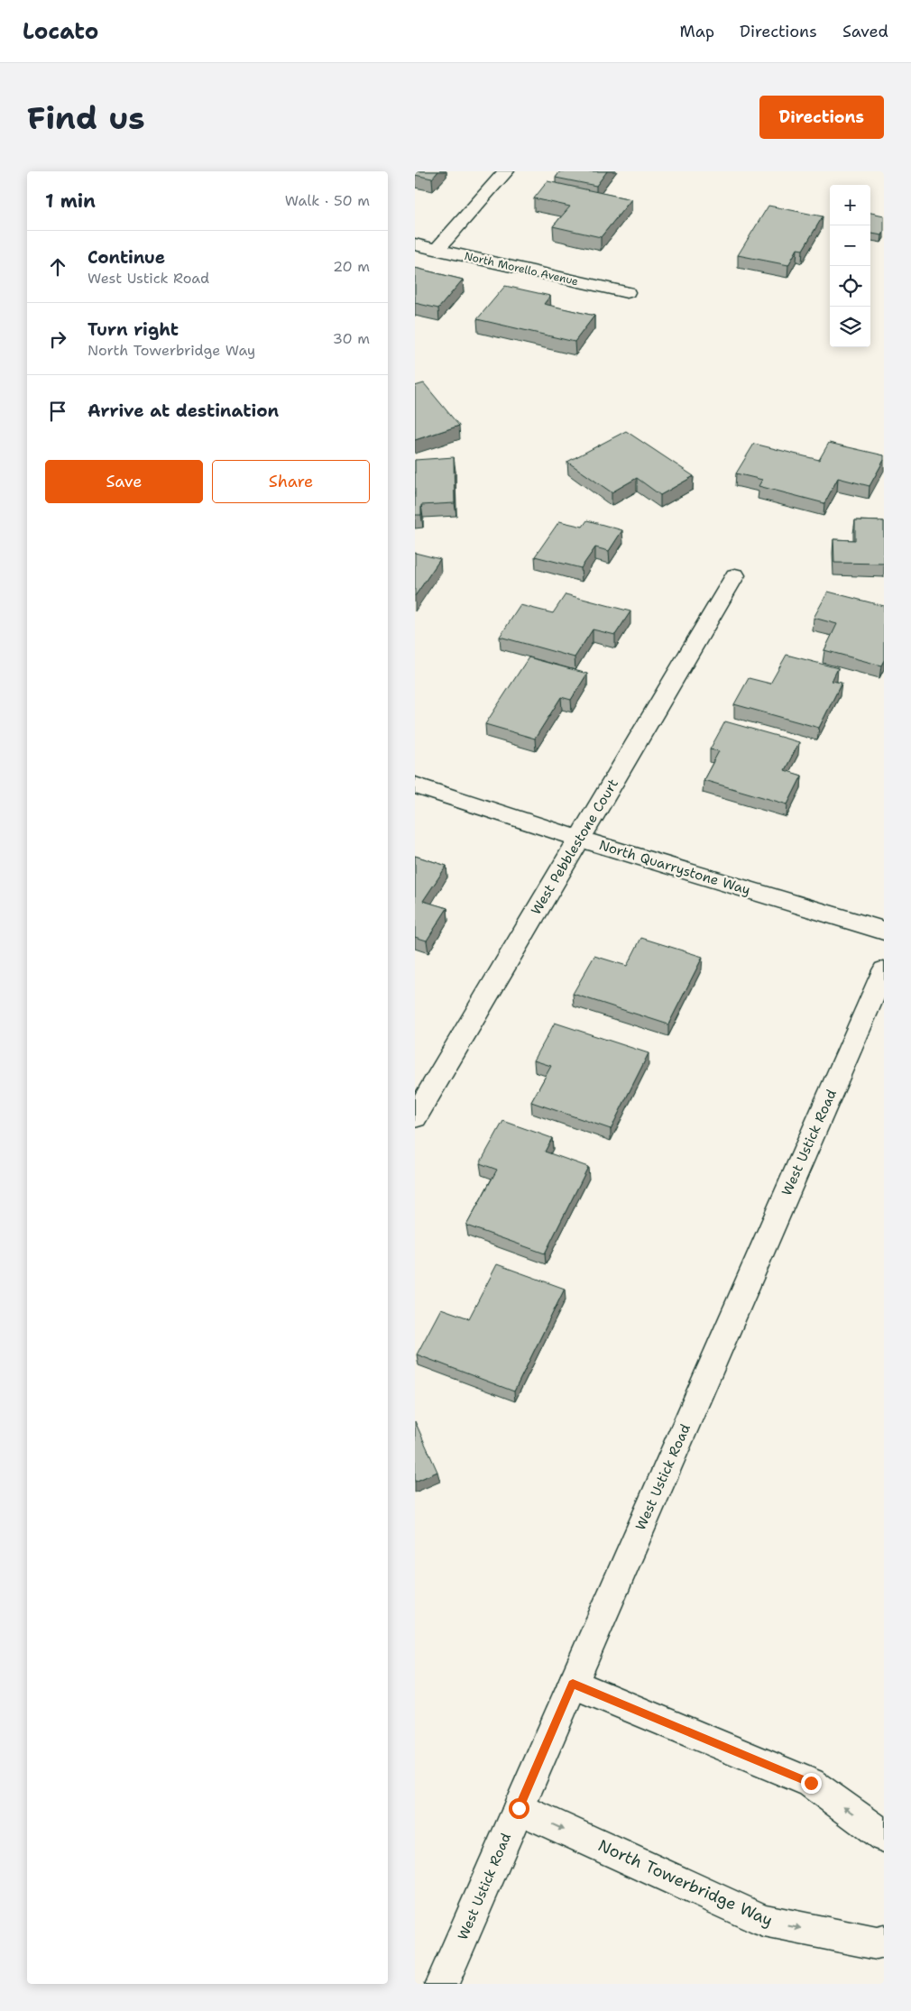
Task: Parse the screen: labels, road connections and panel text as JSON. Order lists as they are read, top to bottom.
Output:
{
  "streets": {
    "street": [
      "North Morello Avenue",
      "West Pebblestone Court",
      "North Quarrystone Way",
      "West Ustick Road",
      "North Towerbridge Way"
    ]
  },
  "crossings": [
    ["West Pebblestone Court", "North Quarrystone Way"],
    ["West Ustick Road", "North Towerbridge Way"]
  ],
  "page": {
    "header": "Locato",
    "nav": ["Map", "Directions", "Saved"],
    "buttons": [
      "Directions",
      ["Save", "Share"]
    ],
    "title": "Find us",
    "heading": ["1 min", "Walk · 50 m"],
    "map_buttons": ["+", "−"],
    "list": [
      ["Continue", "West Ustick Road", "20 m"],
      ["Turn right", "North Towerbridge Way", "30 m"],
      "Arrive at destination"
    ]
  }
}
